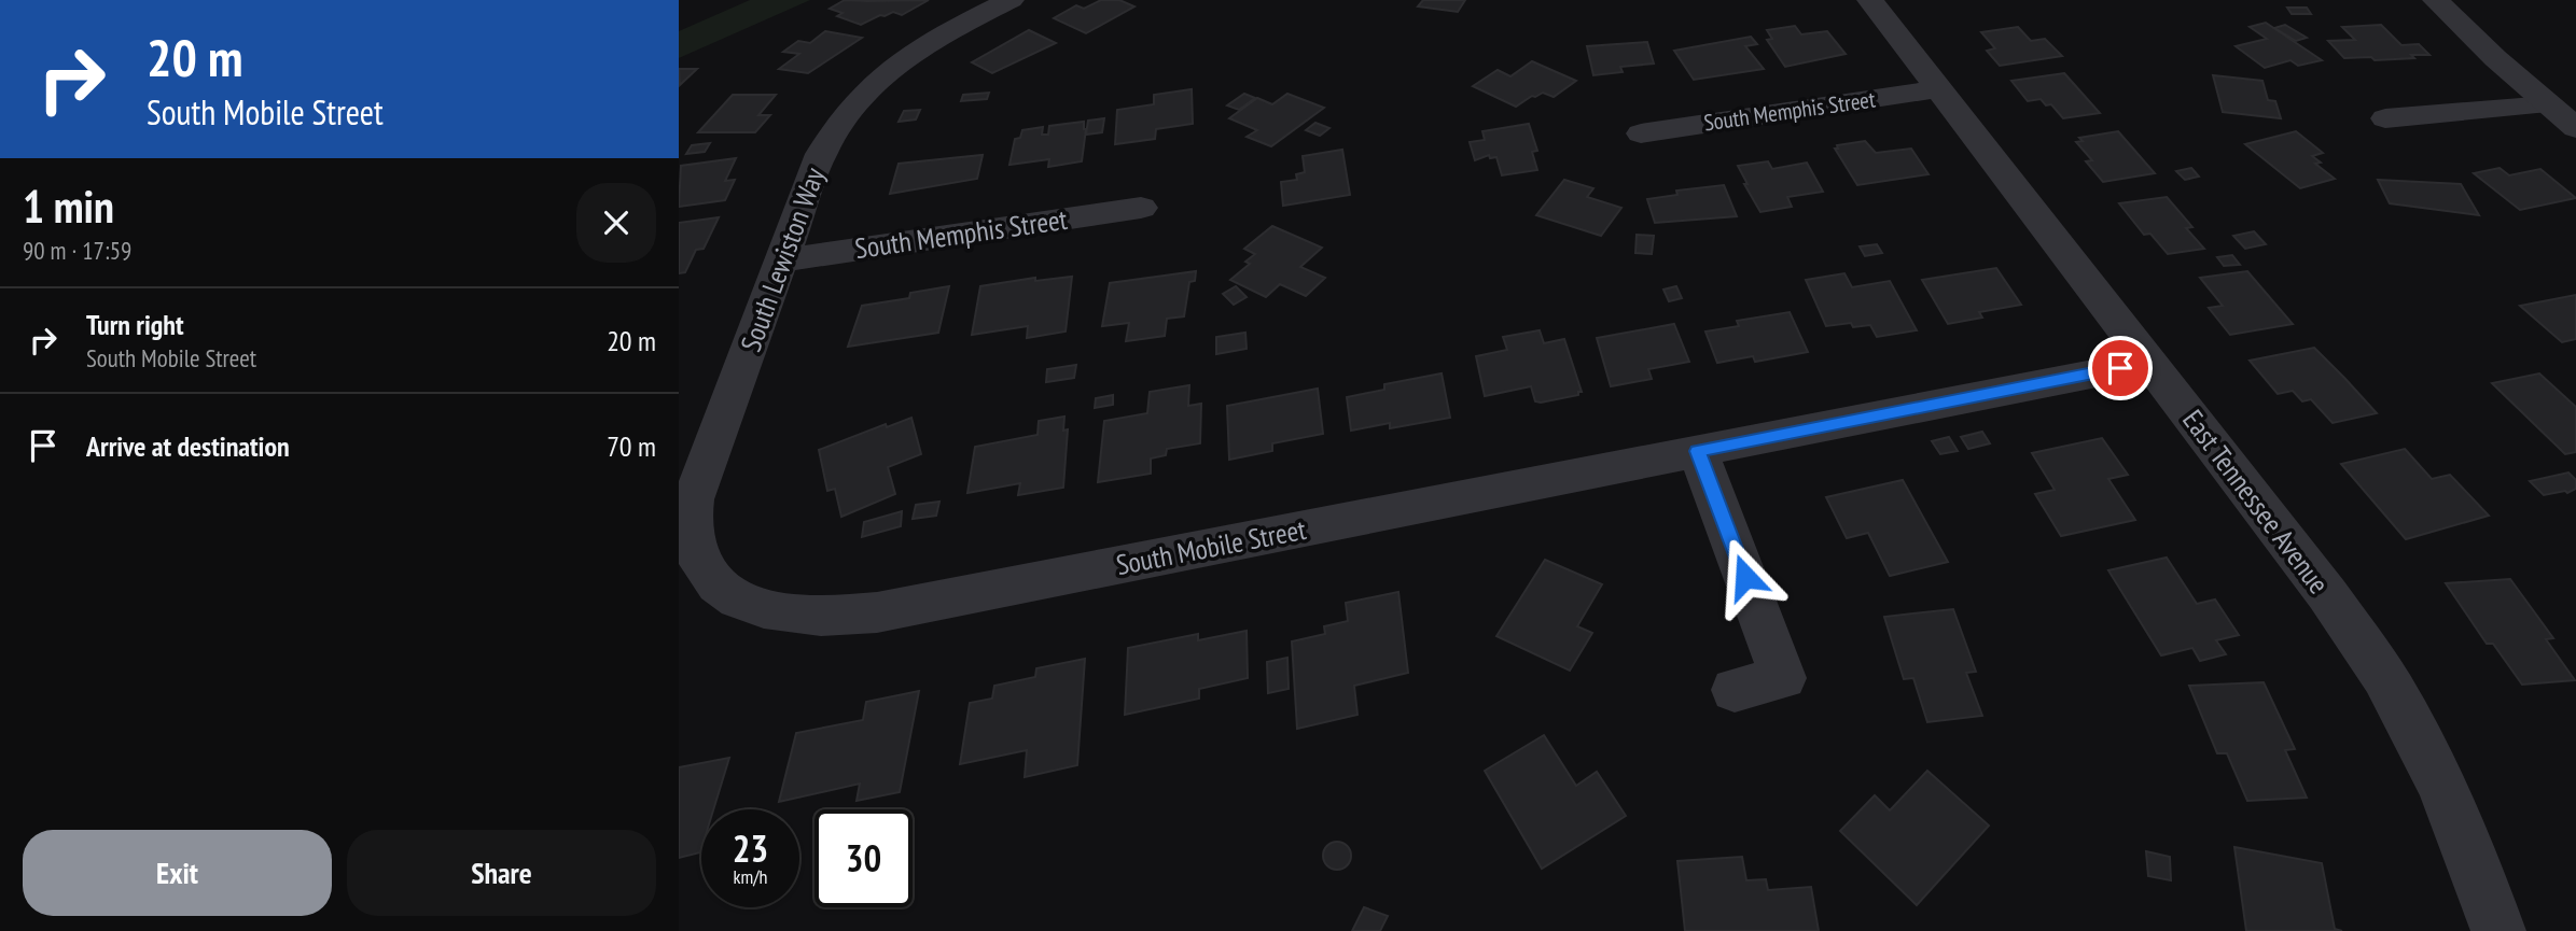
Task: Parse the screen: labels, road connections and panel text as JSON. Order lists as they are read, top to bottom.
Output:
{
  "streets": {
    "street": [
      "South Memphis Street",
      "South Lewiston Way",
      "East Tennessee Avenue",
      "South Mobile Street"
    ]
  },
  "crossings": [
    ["South Memphis Street", "South Lewiston Way"],
    ["South Memphis Street", "East Tennessee Avenue"],
    ["South Lewiston Way", "South Mobile Street"],
    ["East Tennessee Avenue", "South Mobile Street"]
  ],
  "page": {
    "turn": ["20 m", "South Mobile Street"],
    "heading": ["1 min", "90 m · 17:59"],
    "list": [
      {
        "name": "Turn right",
        "note": "South Mobile Street",
        "value": "20 m"
      },
      {
        "name": "Arrive at destination",
        "value": "70 m"
      }
    ],
    "speed": "23 km/h",
    "limit": "30",
    "buttons": ["Exit", "Share"]
  }
}
